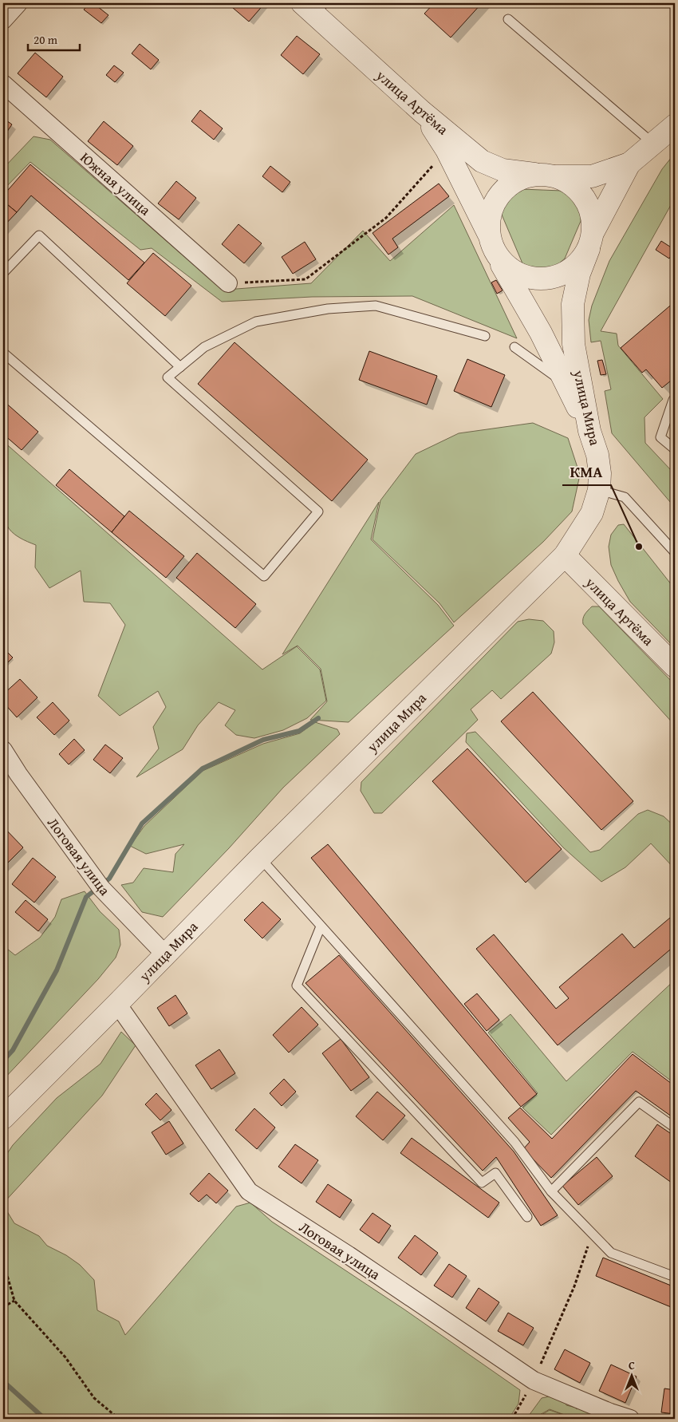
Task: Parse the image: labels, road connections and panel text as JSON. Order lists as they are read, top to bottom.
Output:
{
  "streets": {
    "street": [
      "улица Артёма",
      "Южная улица",
      "улица Мира",
      "Логовая улица"
    ]
  },
  "crossings": [
    ["улица Артёма", "улица Мира"],
    ["улица Мира", "Логовая улица"]
  ],
  "places": ["КМА"],
  "scale_bar": "20 m",
  "north": "top"
}
